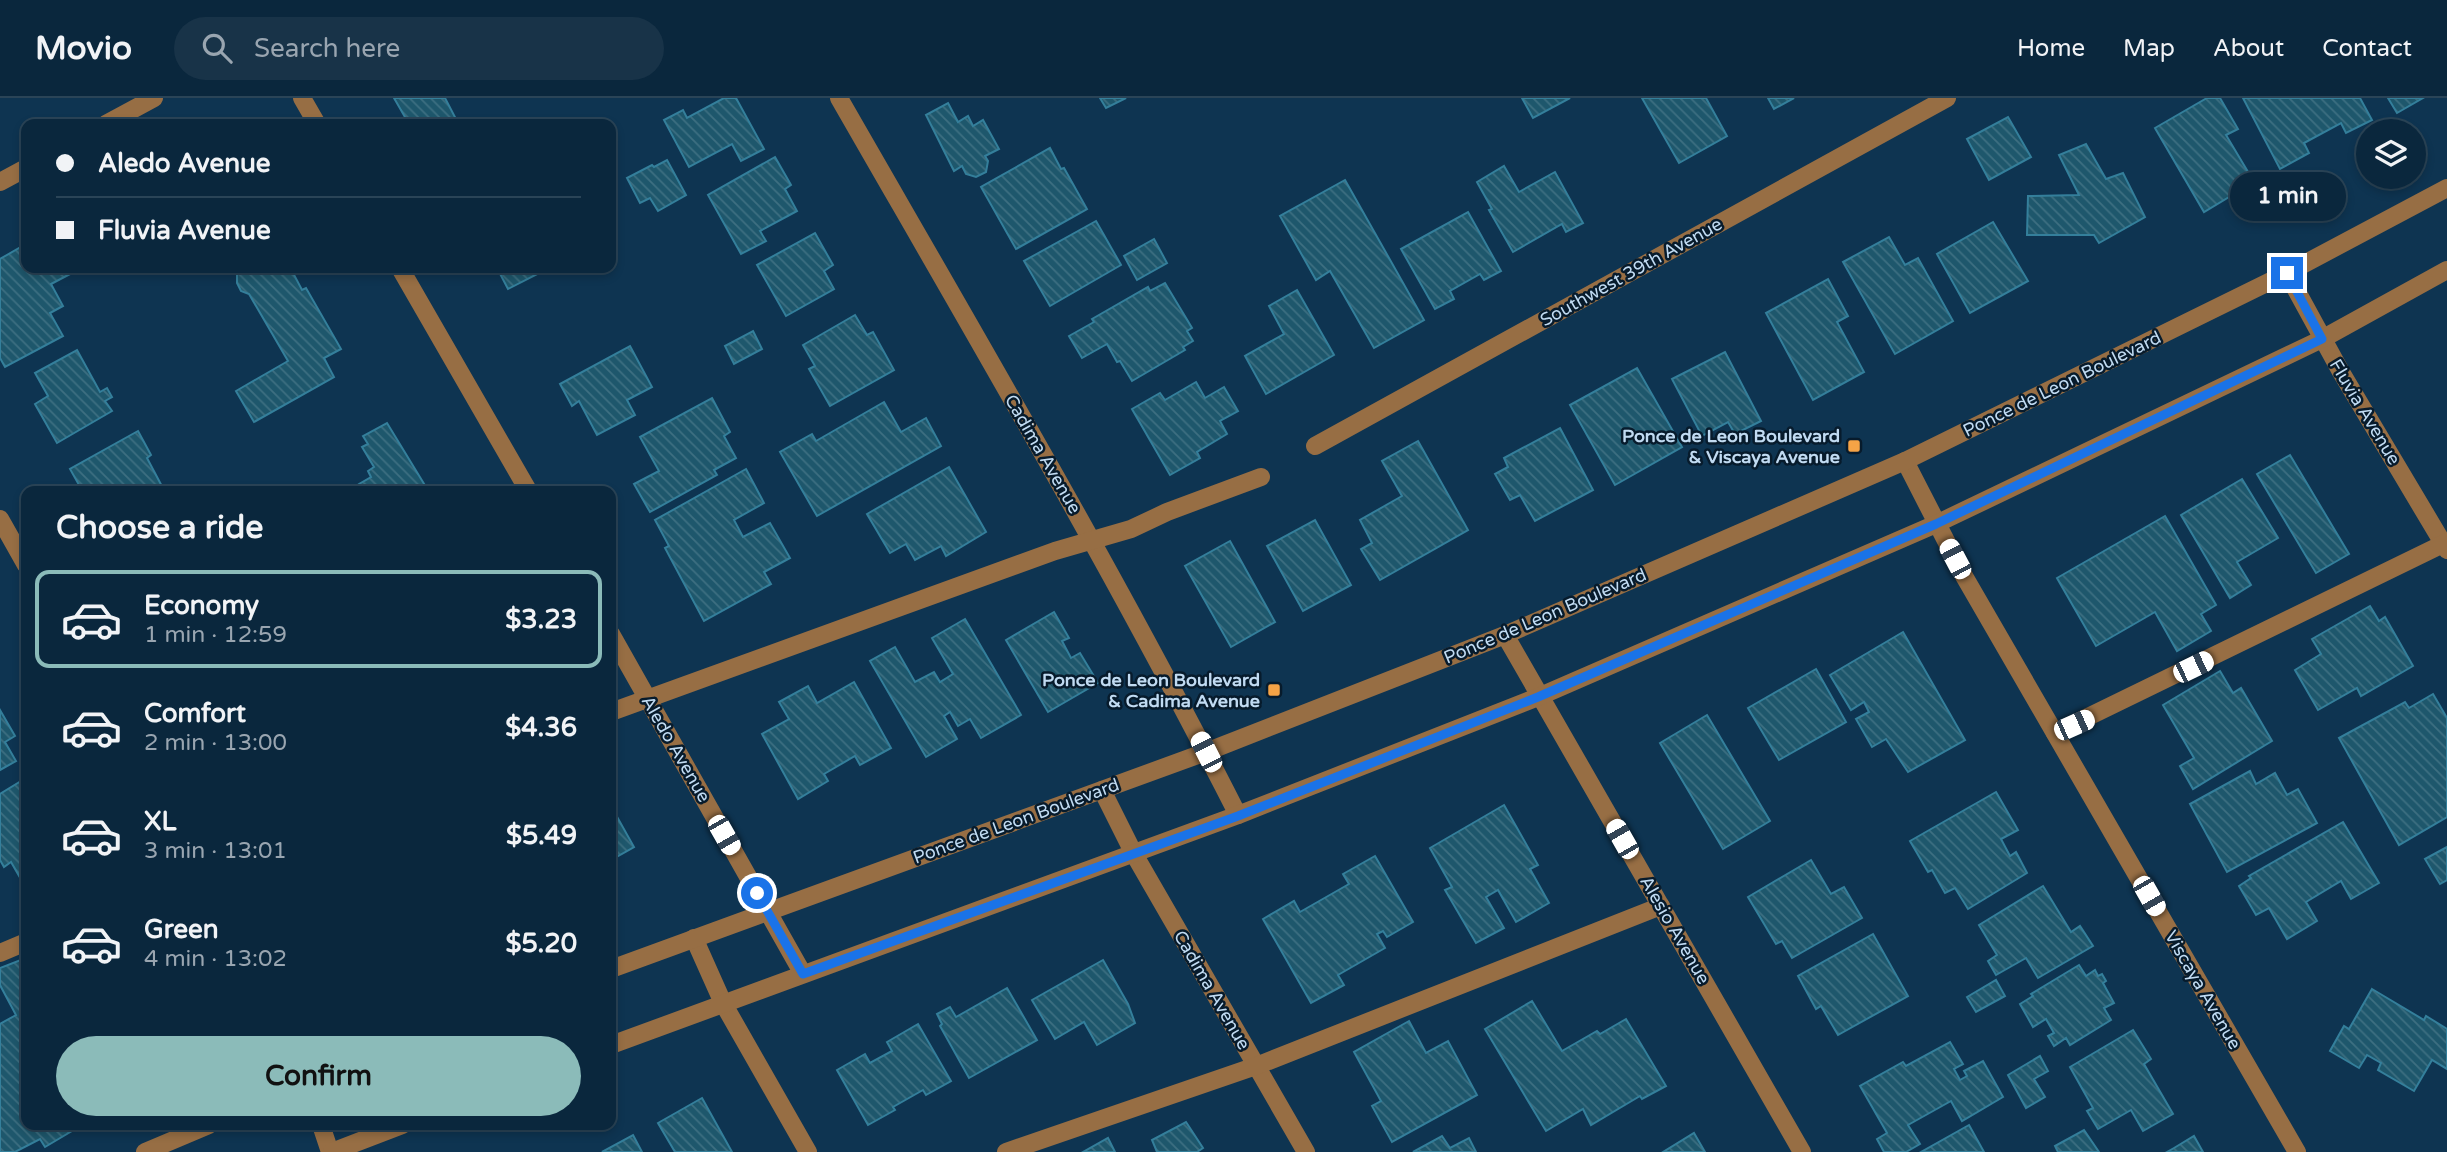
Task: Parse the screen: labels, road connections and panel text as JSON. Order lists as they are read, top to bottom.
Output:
{
  "streets": {
    "street": [
      "Southwest 39th Avenue",
      "Ponce de Leon Boulevard",
      "Fluvia Avenue",
      "Cadima Avenue",
      "Aledo Avenue",
      "Alesio Avenue",
      "Viscaya Avenue"
    ]
  },
  "crossings": [
    ["Ponce de Leon Boulevard", "Fluvia Avenue"],
    ["Ponce de Leon Boulevard", "Cadima Avenue"],
    ["Ponce de Leon Boulevard", "Aledo Avenue"],
    ["Ponce de Leon Boulevard", "Alesio Avenue"],
    ["Ponce de Leon Boulevard", "Viscaya Avenue"]
  ],
  "places": {
    "transit": ["Ponce de Leon Boulevard & Viscaya Avenue", "Ponce de Leon Boulevard & Cadima Avenue"]
  },
  "page": {
    "header": "Movio",
    "search": "Search here",
    "nav": [
      "Home",
      "Map",
      "About",
      "Contact"
    ],
    "banner": ["Aledo Avenue", "Fluvia Avenue"],
    "bubble": "1 min",
    "heading": "Choose a ride",
    "list": [
      {
        "name": "Economy",
        "note": "1 min · 12:59",
        "value": "$3.23"
      },
      {
        "name": "Comfort",
        "note": "2 min · 13:00",
        "value": "$4.36"
      },
      {
        "name": "XL",
        "note": "3 min · 13:01",
        "value": "$5.49"
      },
      {
        "name": "Green",
        "note": "4 min · 13:02",
        "value": "$5.20"
      }
    ],
    "buttons": "Confirm"
  }
}
